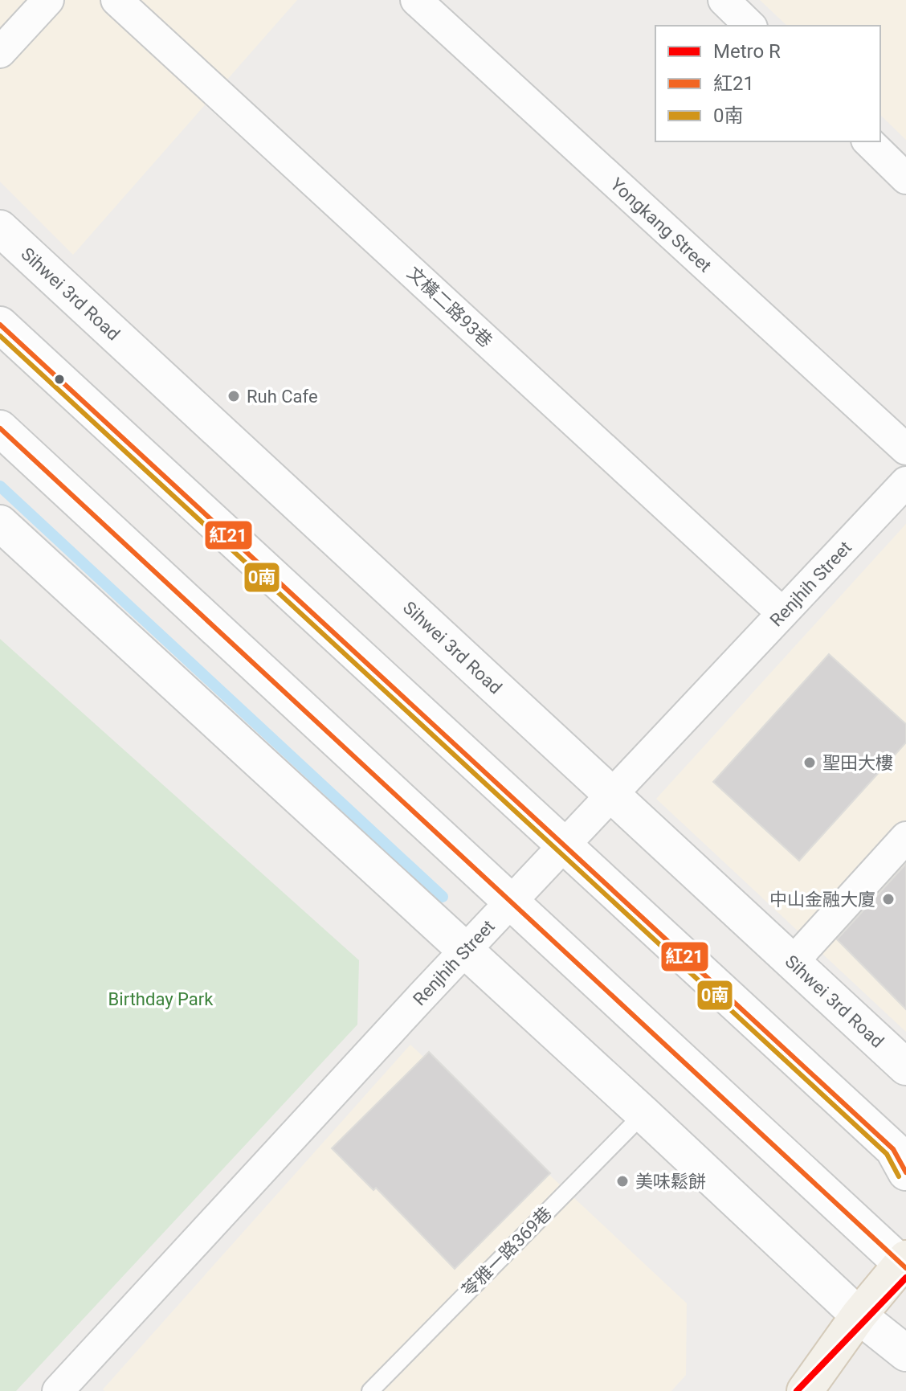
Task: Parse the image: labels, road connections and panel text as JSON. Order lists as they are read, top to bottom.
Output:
{
  "streets": {
    "street": [
      "Yongkang Street",
      "Sihwei 3rd Road",
      "文橫二路93巷",
      "Renjhih Street"
    ],
    "lane": ["苓雅一路369巷"]
  },
  "crossings": [
    ["Sihwei 3rd Road", "Renjhih Street"],
    ["文橫二路93巷", "Renjhih Street"]
  ],
  "parks": ["Birthday Park"],
  "places": [
    "Ruh Cafe",
    "聖田大樓",
    "中山金融大廈",
    "美味鬆餅"
  ],
  "lines": ["transit line 紅21", "transit line 0南", "metro line R"],
  "legend": ["Metro R", "紅21", "0南"]
}
